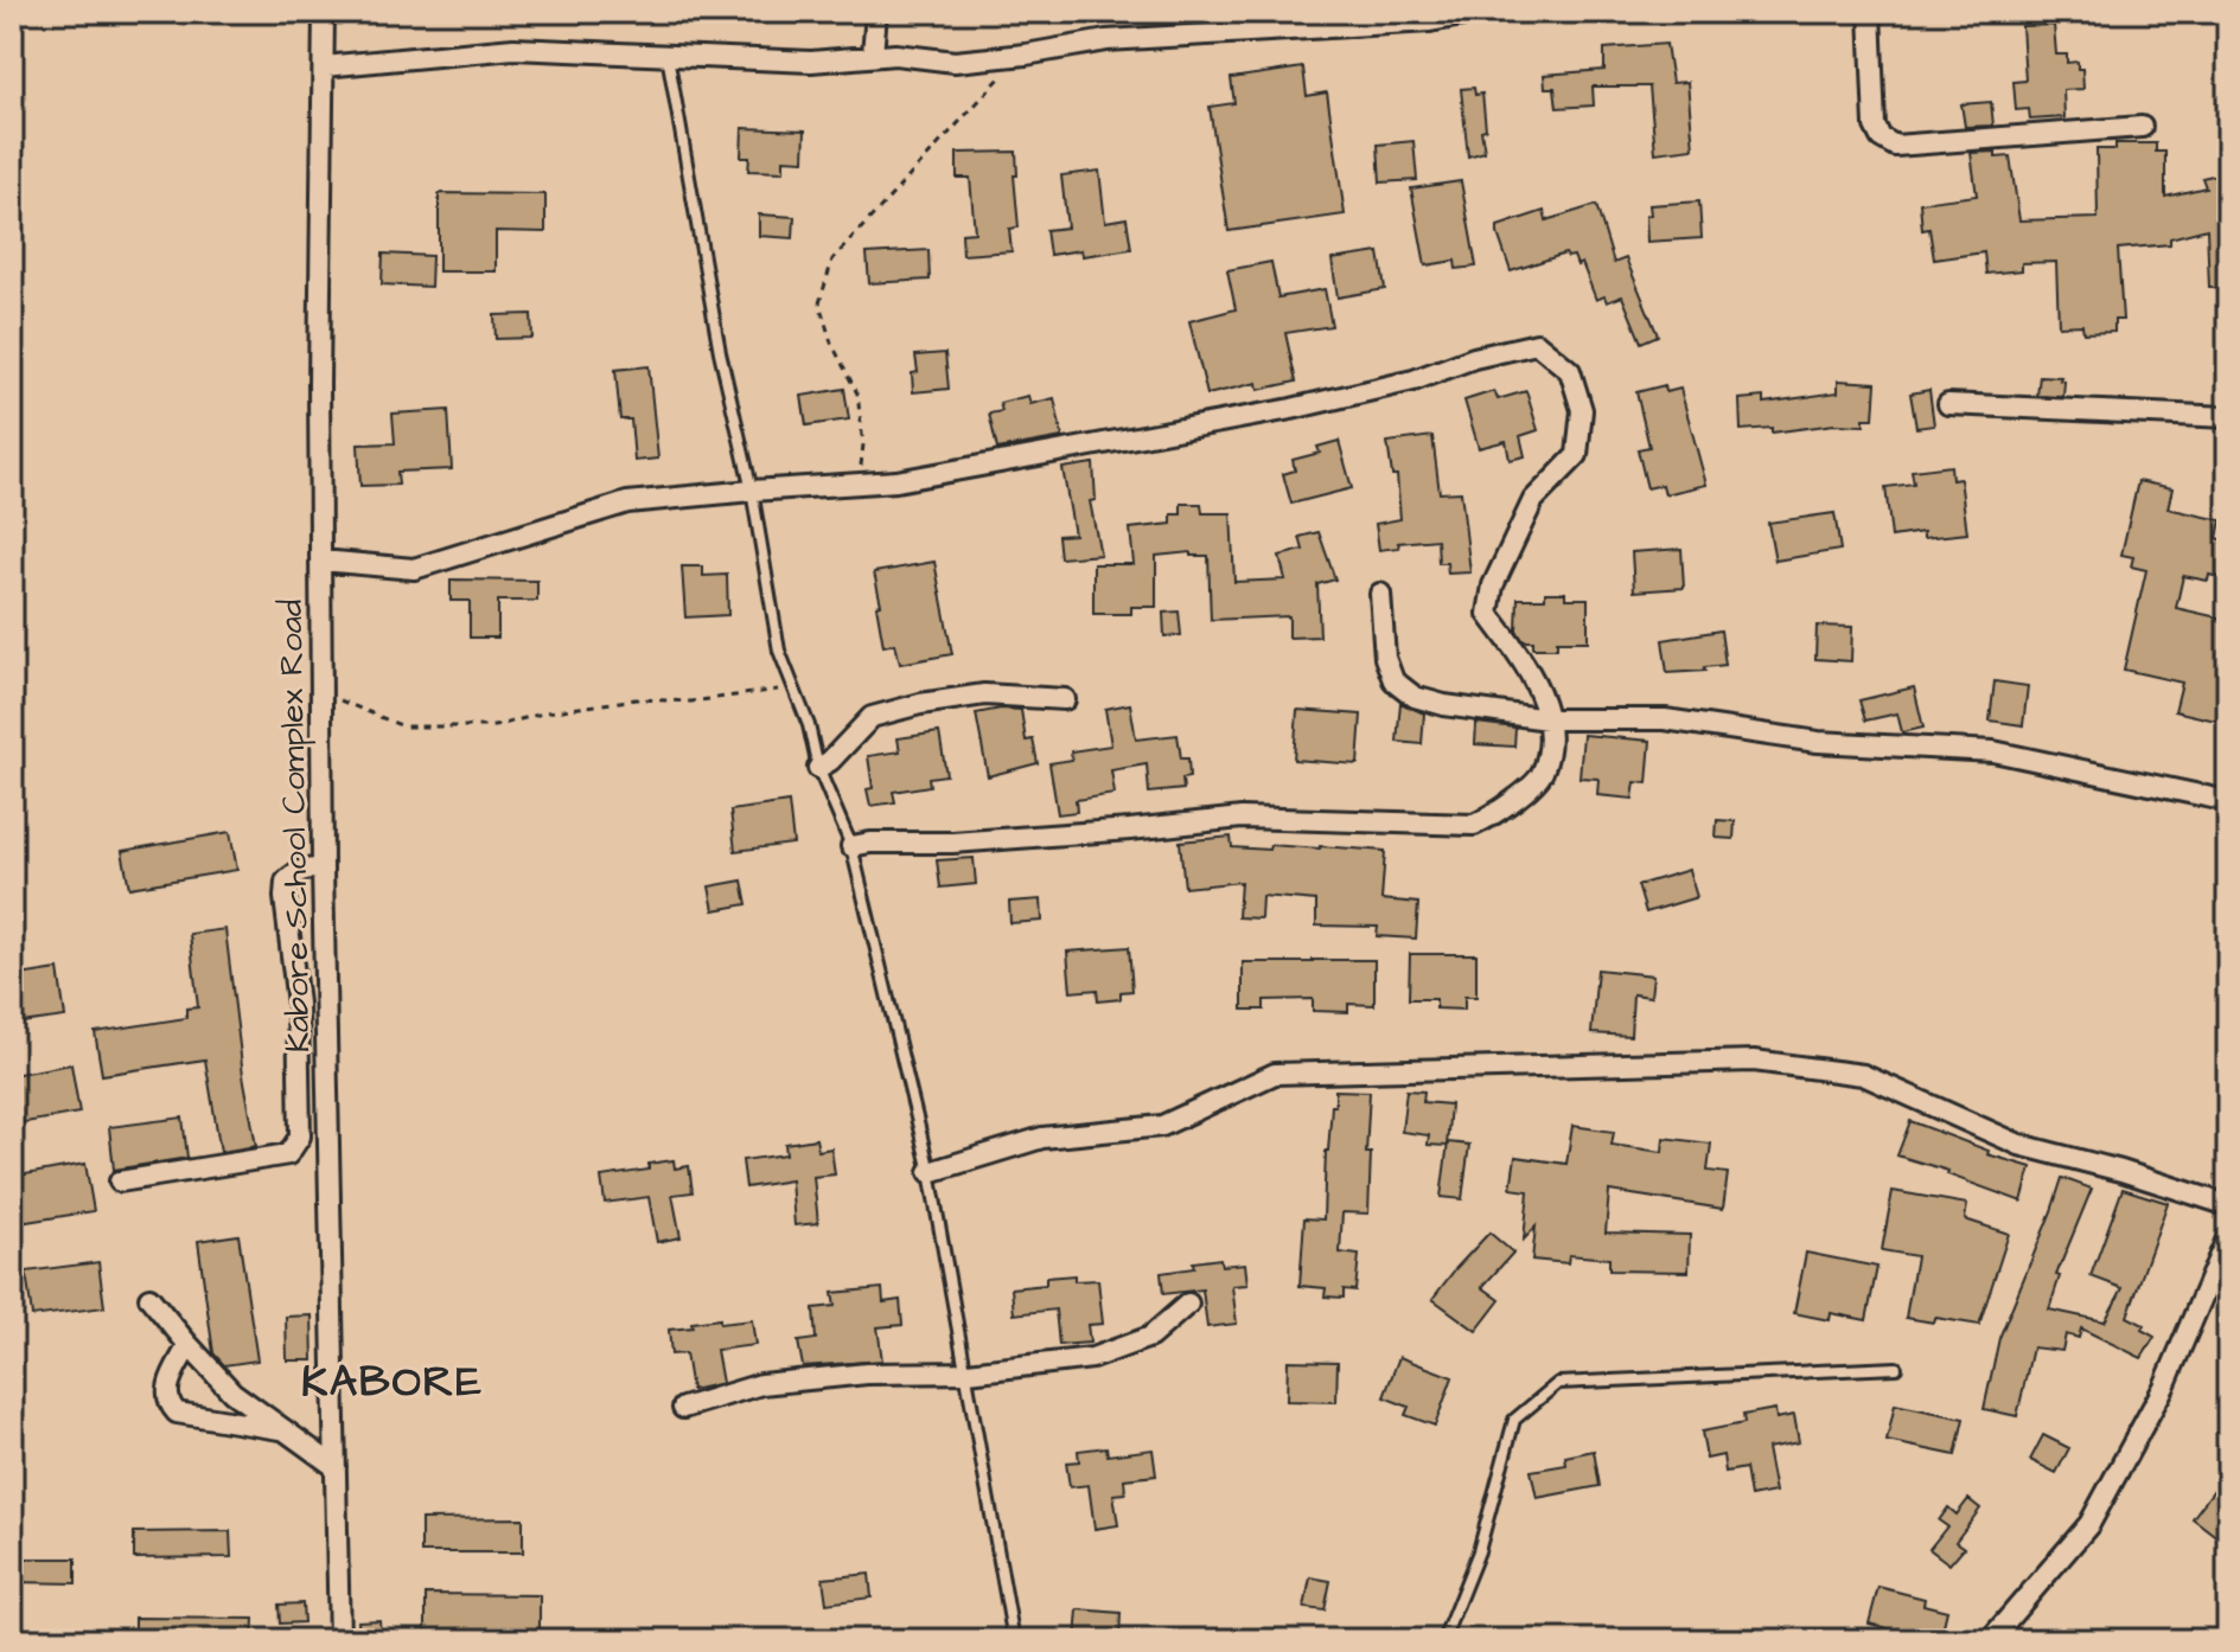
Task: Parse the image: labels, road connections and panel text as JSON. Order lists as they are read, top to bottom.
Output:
{
  "streets": {
    "street": ["Kabore School Complex Road"]
  },
  "districts": ["KABORE"]
}
